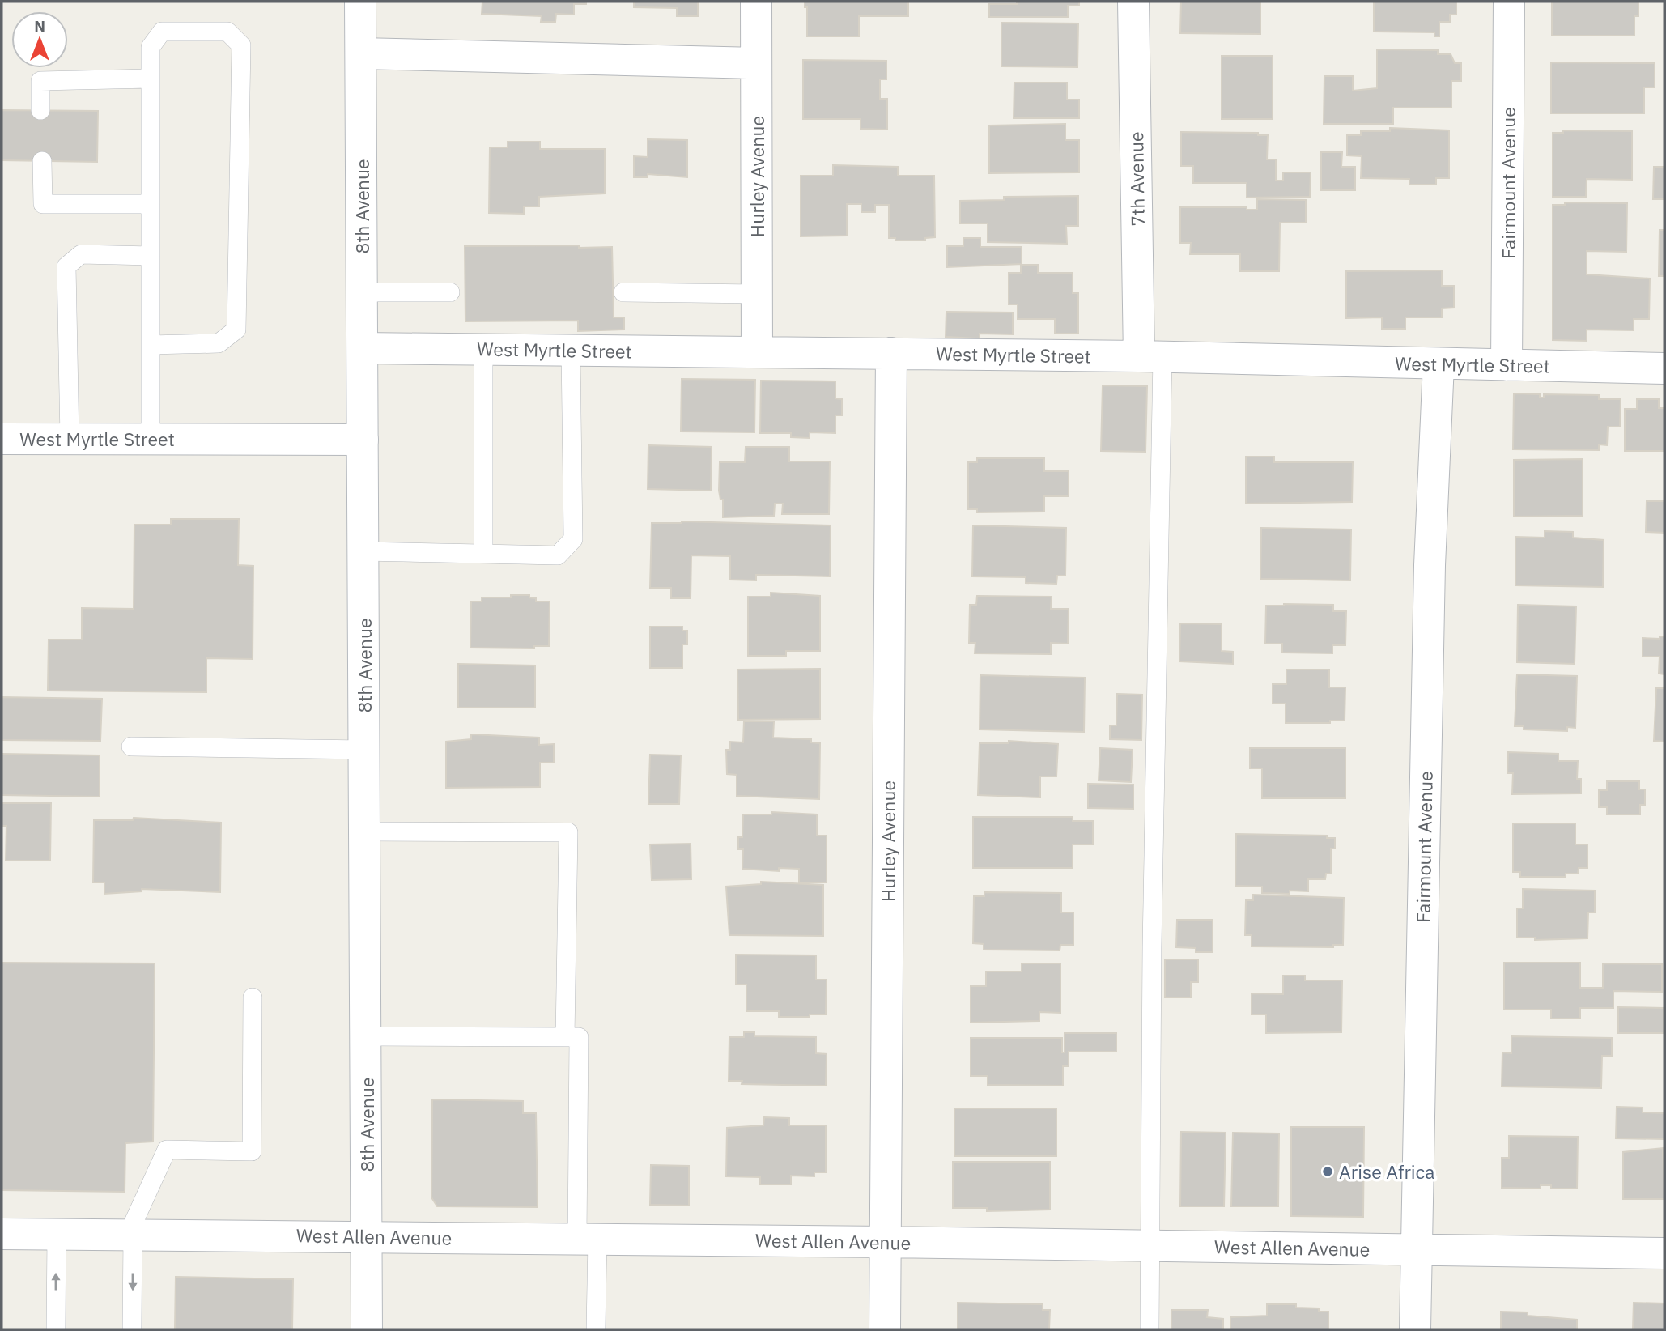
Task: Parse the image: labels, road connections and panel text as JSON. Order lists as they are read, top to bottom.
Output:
{
  "streets": {
    "street": [
      "Hurley Avenue",
      "7th Avenue",
      "Fairmount Avenue",
      "8th Avenue",
      "West Myrtle Street",
      "West Allen Avenue"
    ]
  },
  "crossings": [
    ["Hurley Avenue", "West Myrtle Street"],
    ["Hurley Avenue", "West Allen Avenue"],
    ["7th Avenue", "West Myrtle Street"],
    ["Fairmount Avenue", "West Myrtle Street"],
    ["Fairmount Avenue", "West Allen Avenue"],
    ["8th Avenue", "West Myrtle Street"],
    ["8th Avenue", "West Allen Avenue"]
  ],
  "places": ["Arise Africa"],
  "north": "top"
}
